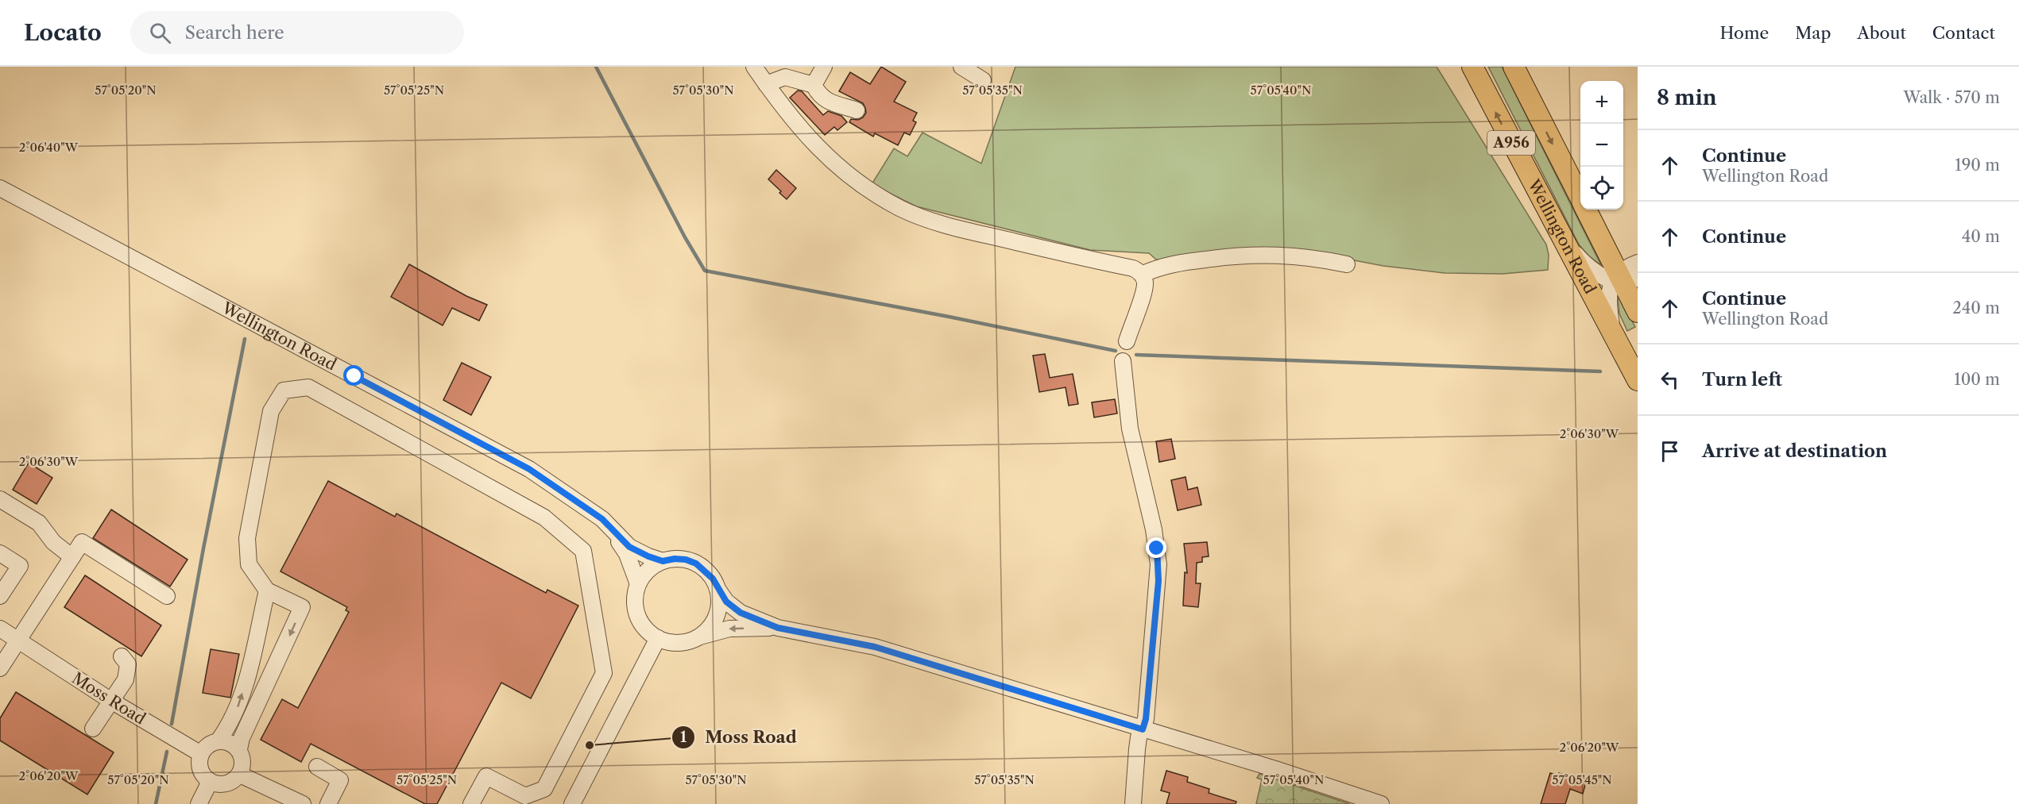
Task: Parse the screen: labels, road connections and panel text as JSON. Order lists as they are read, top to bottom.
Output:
{
  "streets": {
    "main road": ["A956", "Wellington Road"],
    "street": ["Moss Road"]
  },
  "places": ["Moss Road"],
  "page": {
    "header": "Locato",
    "search": "Search here",
    "nav": [
      "Home",
      "Map",
      "About",
      "Contact"
    ],
    "heading": ["8 min", "Walk · 570 m"],
    "map_buttons": ["+", "−"],
    "list": [
      ["Continue", "Wellington Road", "190 m"],
      ["Continue", "40 m"],
      ["Continue", "Wellington Road", "240 m"],
      ["Turn left", "100 m"],
      "Arrive at destination"
    ]
  },
  "coordinates": [
    "57°05'20\"N",
    "57°05'25\"N",
    "57°05'30\"N",
    "57°05'35\"N",
    "57°05'40\"N",
    "2°06'40\"W",
    "2°06'30\"W",
    "2°06'20\"W",
    "57°05'45\"N"
  ]
}
